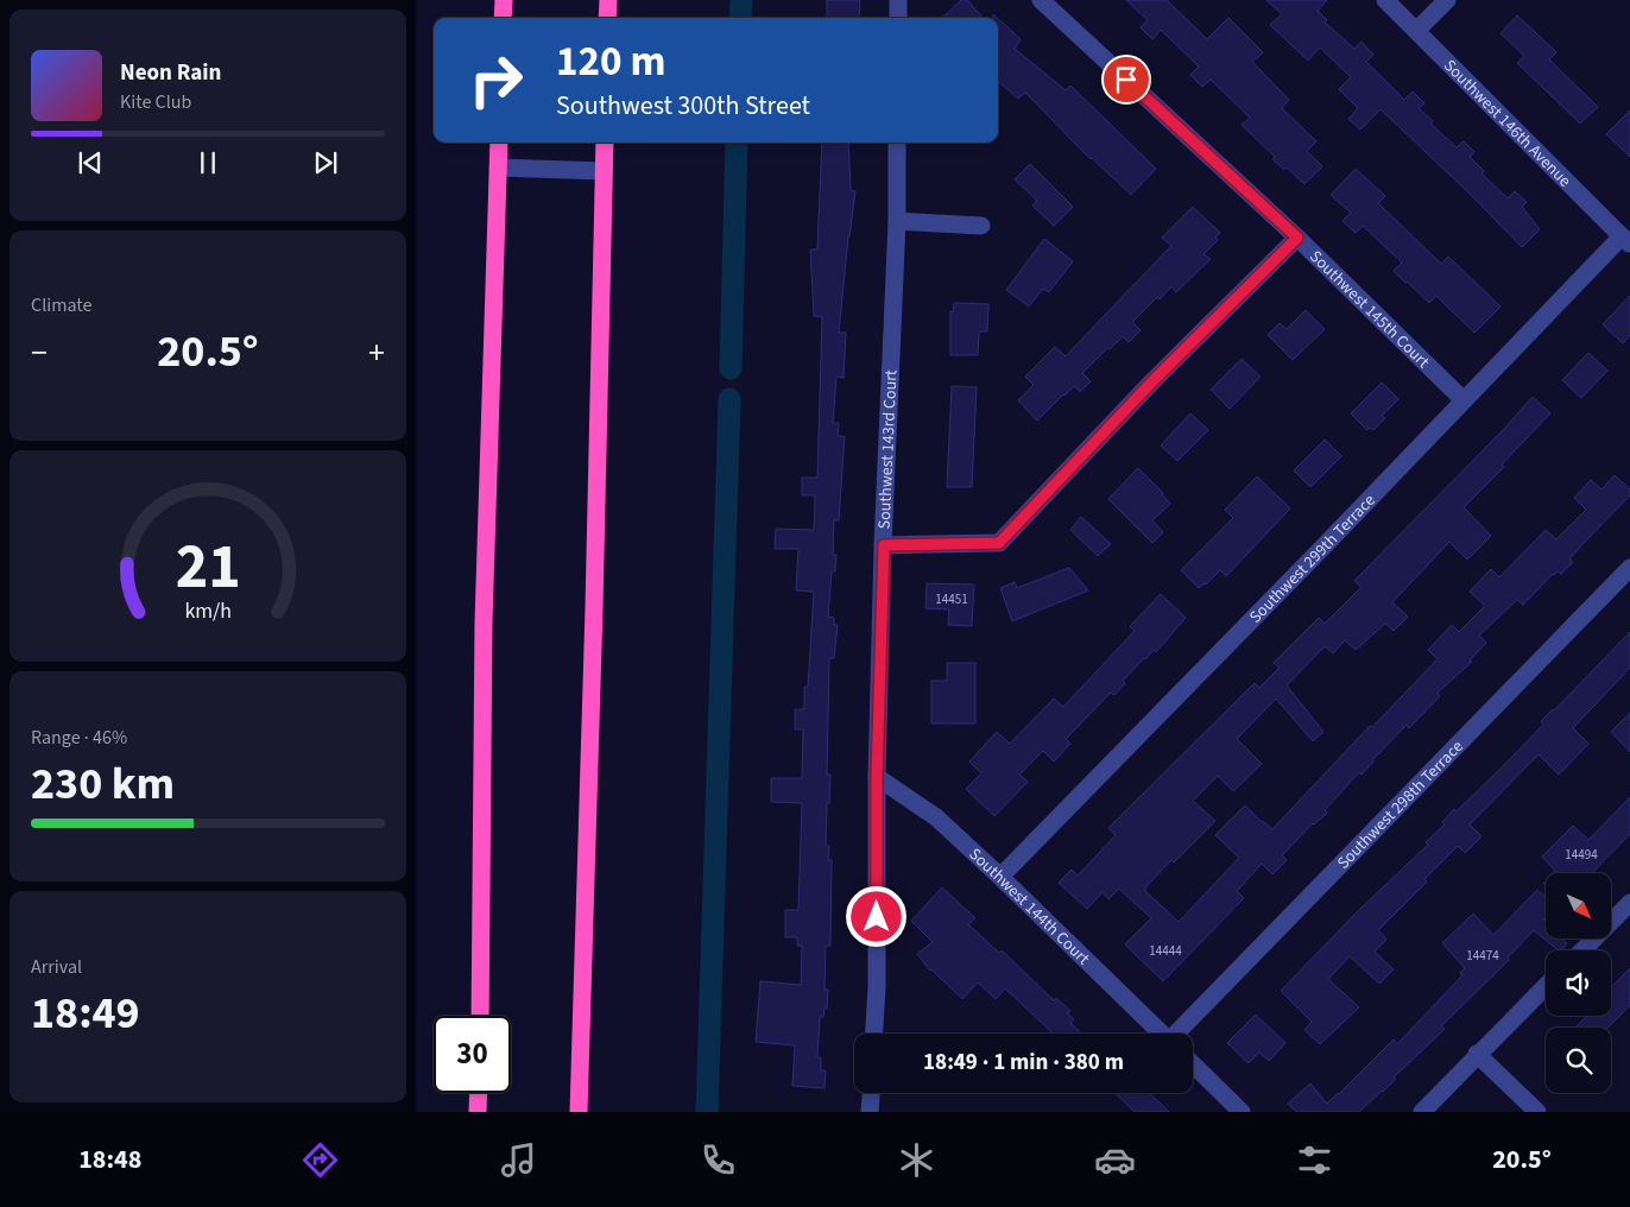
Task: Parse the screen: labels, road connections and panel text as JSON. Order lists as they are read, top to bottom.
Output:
{
  "streets": {
    "street": [
      "Southwest 146th Avenue",
      "Southwest 145th Court",
      "Southwest 143rd Court",
      "Southwest 299th Terrace",
      "Southwest 298th Terrace",
      "Southwest 144th Court"
    ]
  },
  "crossings": [
    ["Southwest 146th Avenue", "Southwest 299th Terrace"],
    ["Southwest 145th Court", "Southwest 299th Terrace"],
    ["Southwest 143rd Court", "Southwest 144th Court"],
    ["Southwest 299th Terrace", "Southwest 144th Court"]
  ],
  "house_numbers": [
    "14451",
    "14494",
    "14444",
    "14474"
  ],
  "north": "bottom right",
  "page": {
    "turn": ["120 m", "Southwest 300th Street"],
    "song": ["Neon Rain", "Kite Club"],
    "tile": [
      "Climate",
      ["Range · 46%", "230 km"],
      ["Arrival", "18:49"]
    ],
    "heat": ["−", "20.5°", "+"],
    "limit": "30",
    "trip": "18:49 · 1 min · 380 m",
    "tabs": ["18:48", "20.5°"],
    "gauge": ["21", "km/h"]
  }
}
